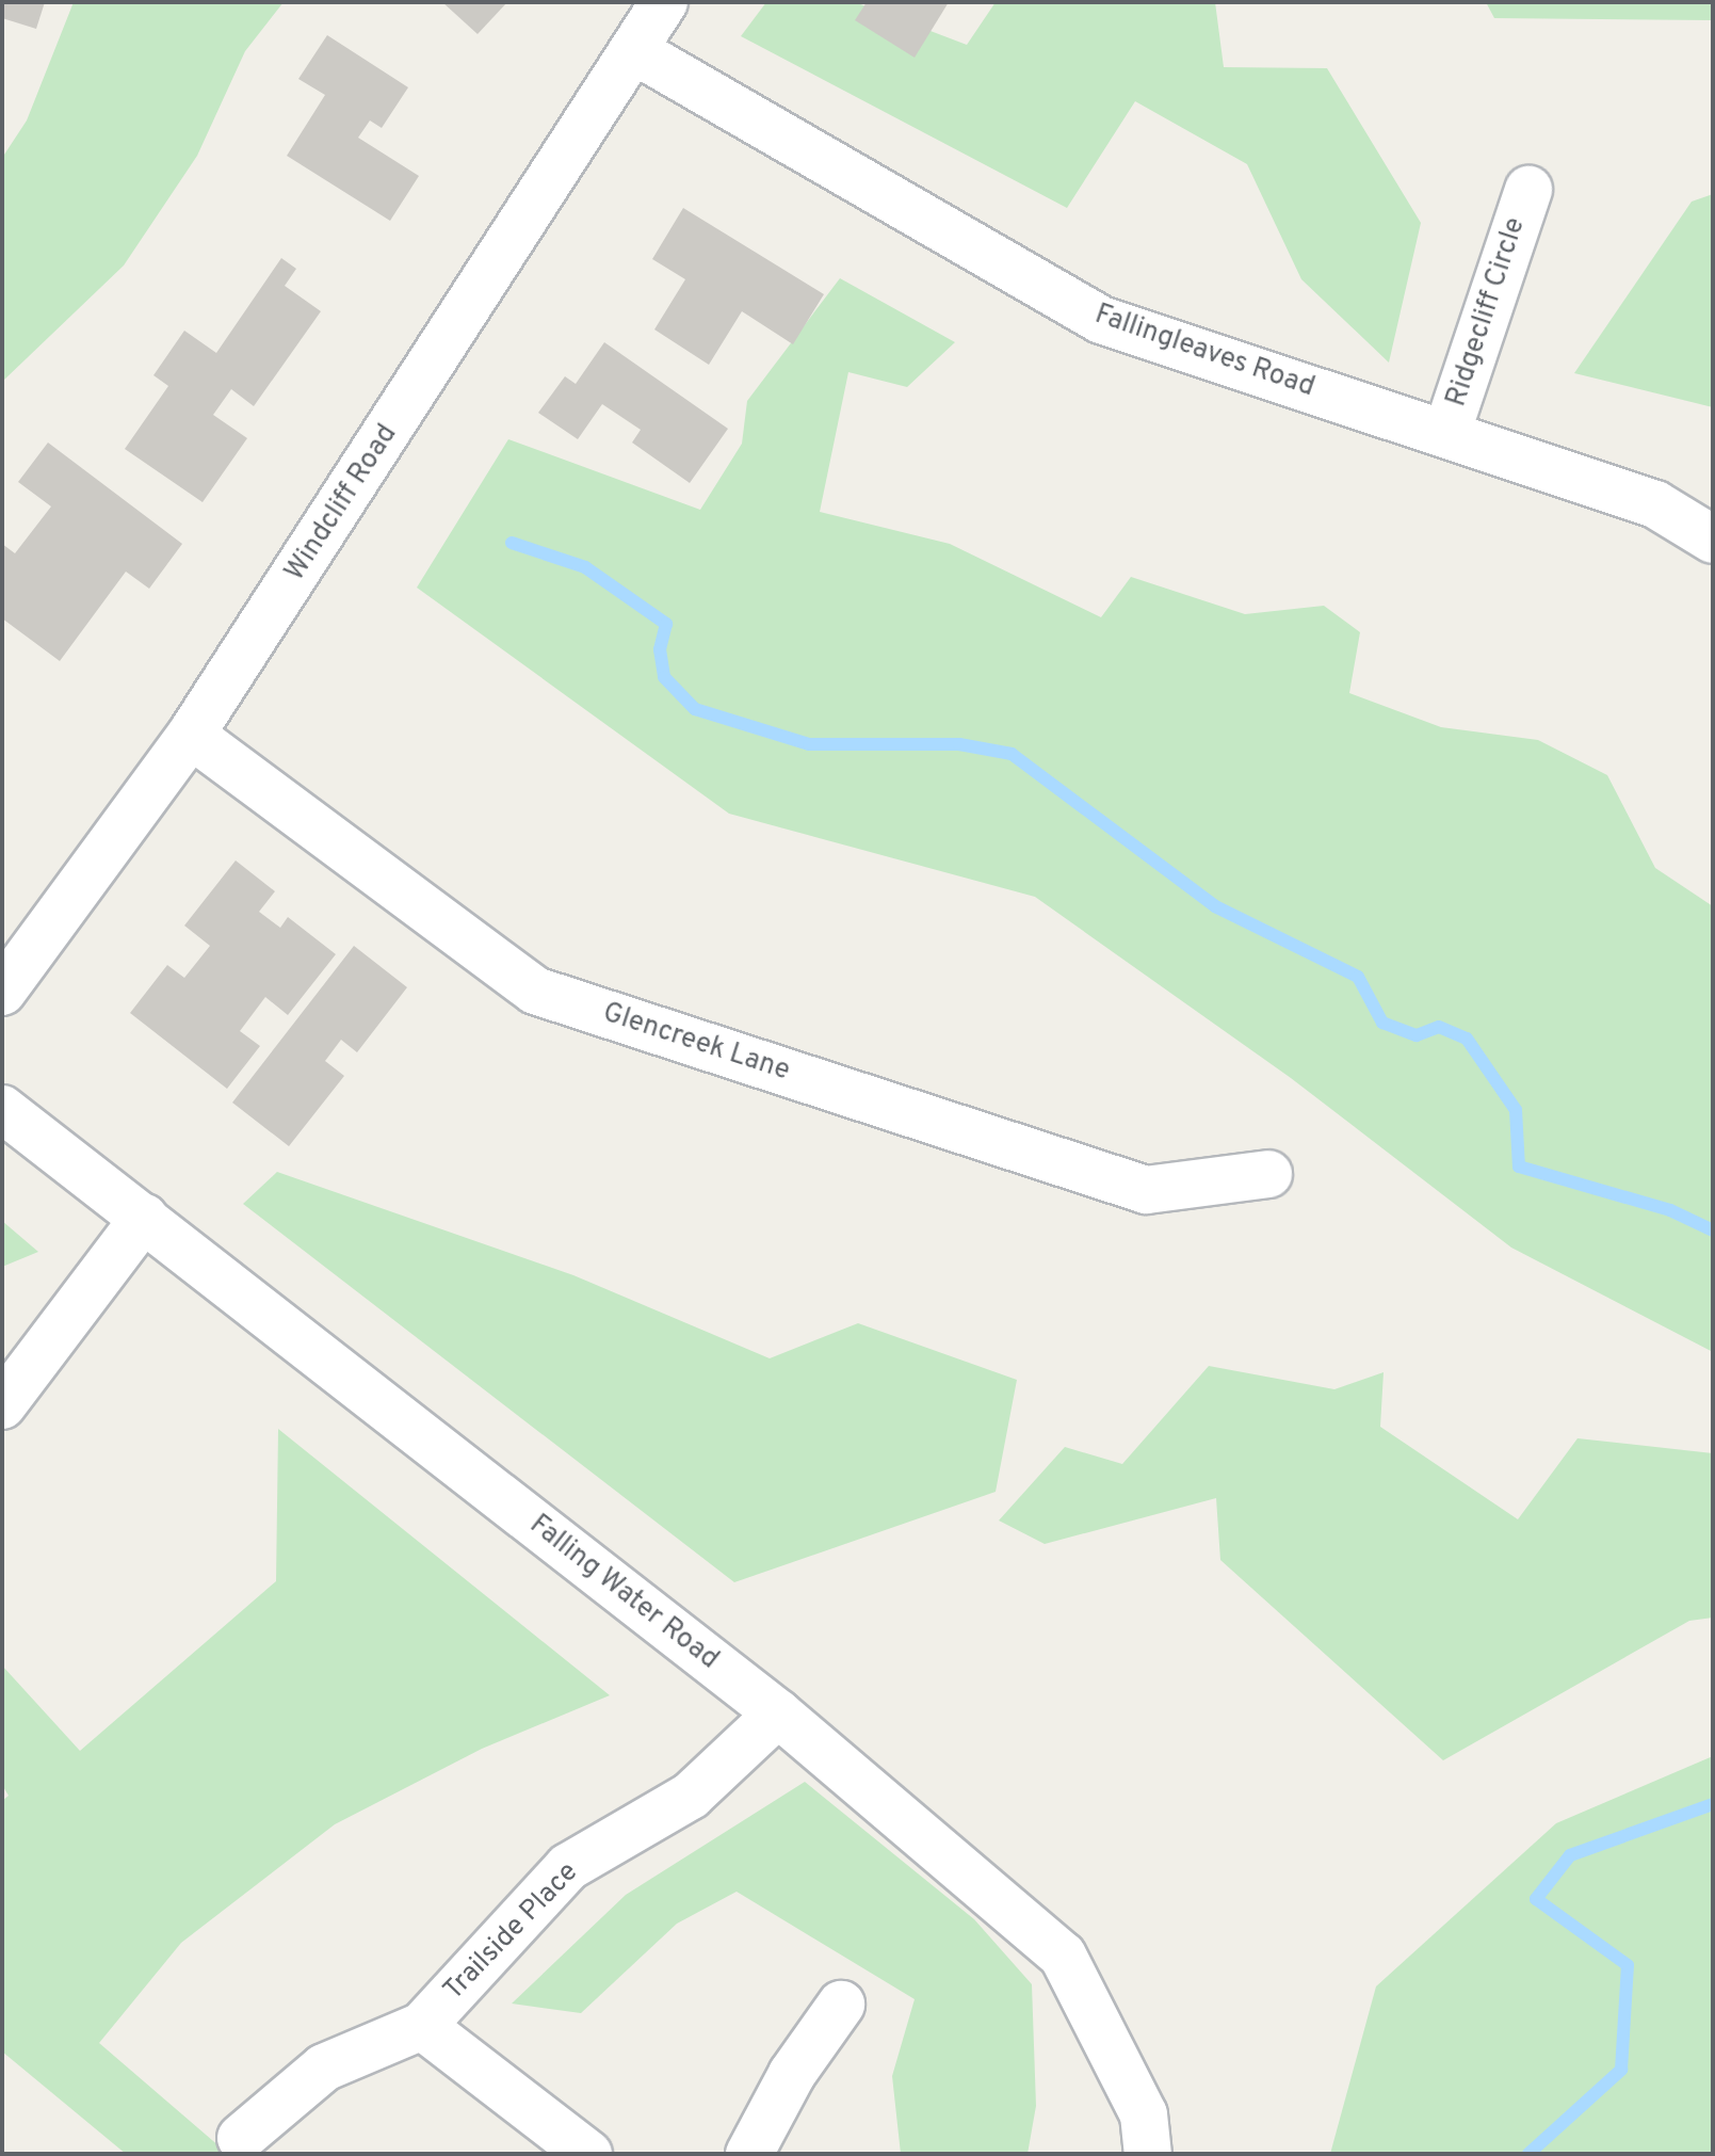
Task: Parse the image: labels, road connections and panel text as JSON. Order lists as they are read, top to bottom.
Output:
{
  "streets": {
    "street": [
      "Ridgecliff Circle",
      "Fallingleaves Road",
      "Windcliff Road",
      "Glencreek Lane",
      "Falling Water Road",
      "Trailside Place"
    ]
  },
  "crossings": [
    ["Ridgecliff Circle", "Fallingleaves Road"],
    ["Fallingleaves Road", "Windcliff Road"],
    ["Windcliff Road", "Glencreek Lane"],
    ["Falling Water Road", "Trailside Place"]
  ]
}
